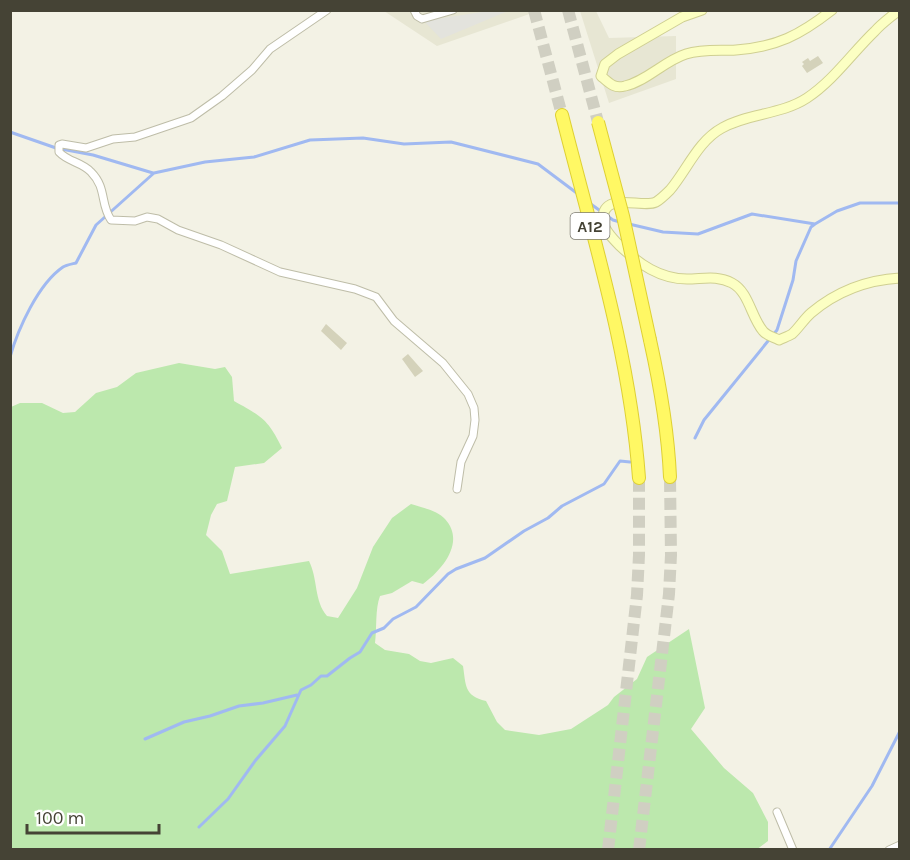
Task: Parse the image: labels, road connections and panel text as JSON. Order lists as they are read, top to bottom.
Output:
{
  "streets": {
    "highway": ["A12"]
  },
  "scale_bar": "100 m"
}
